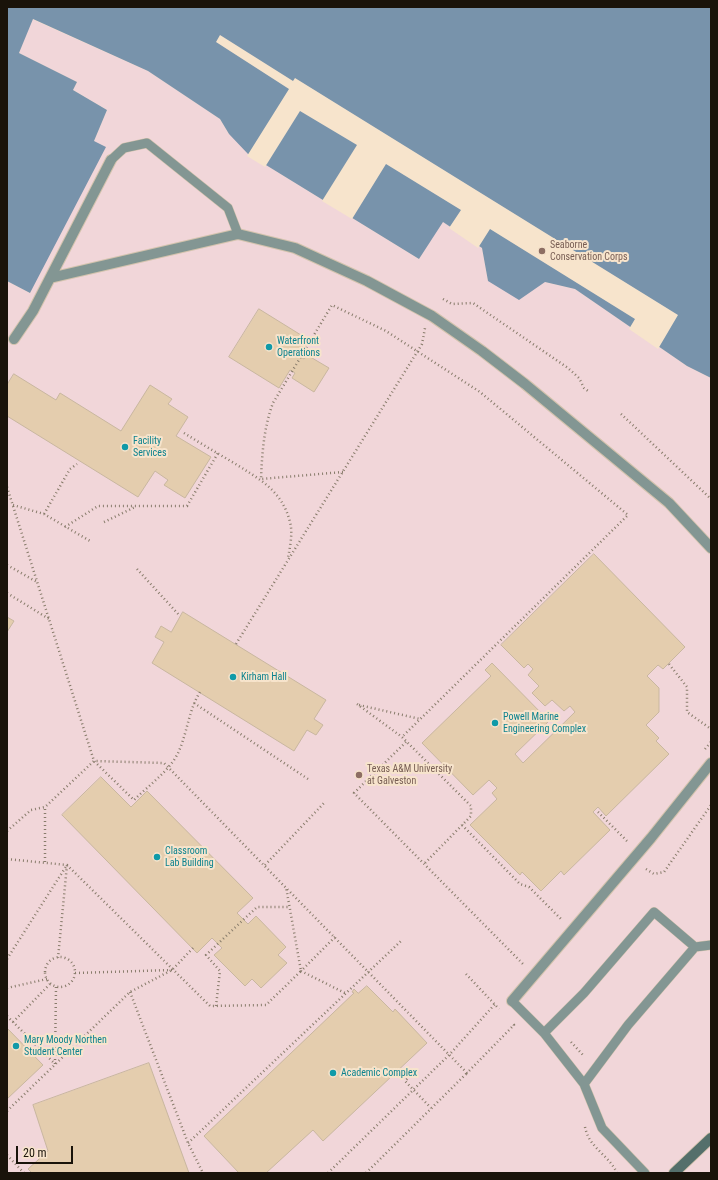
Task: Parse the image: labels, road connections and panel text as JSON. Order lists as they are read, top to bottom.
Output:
{
  "places": [
    "Seaborne Conservation Corps",
    "Waterfront Operations",
    "Facility Services",
    "Kirham Hall",
    "Powell Marine Engineering Complex",
    "Texas A&M University at Galveston",
    "Classroom Lab Building",
    "Mary Moody Northen Student Center",
    "Academic Complex"
  ],
  "scale_bar": "20 m"
}
